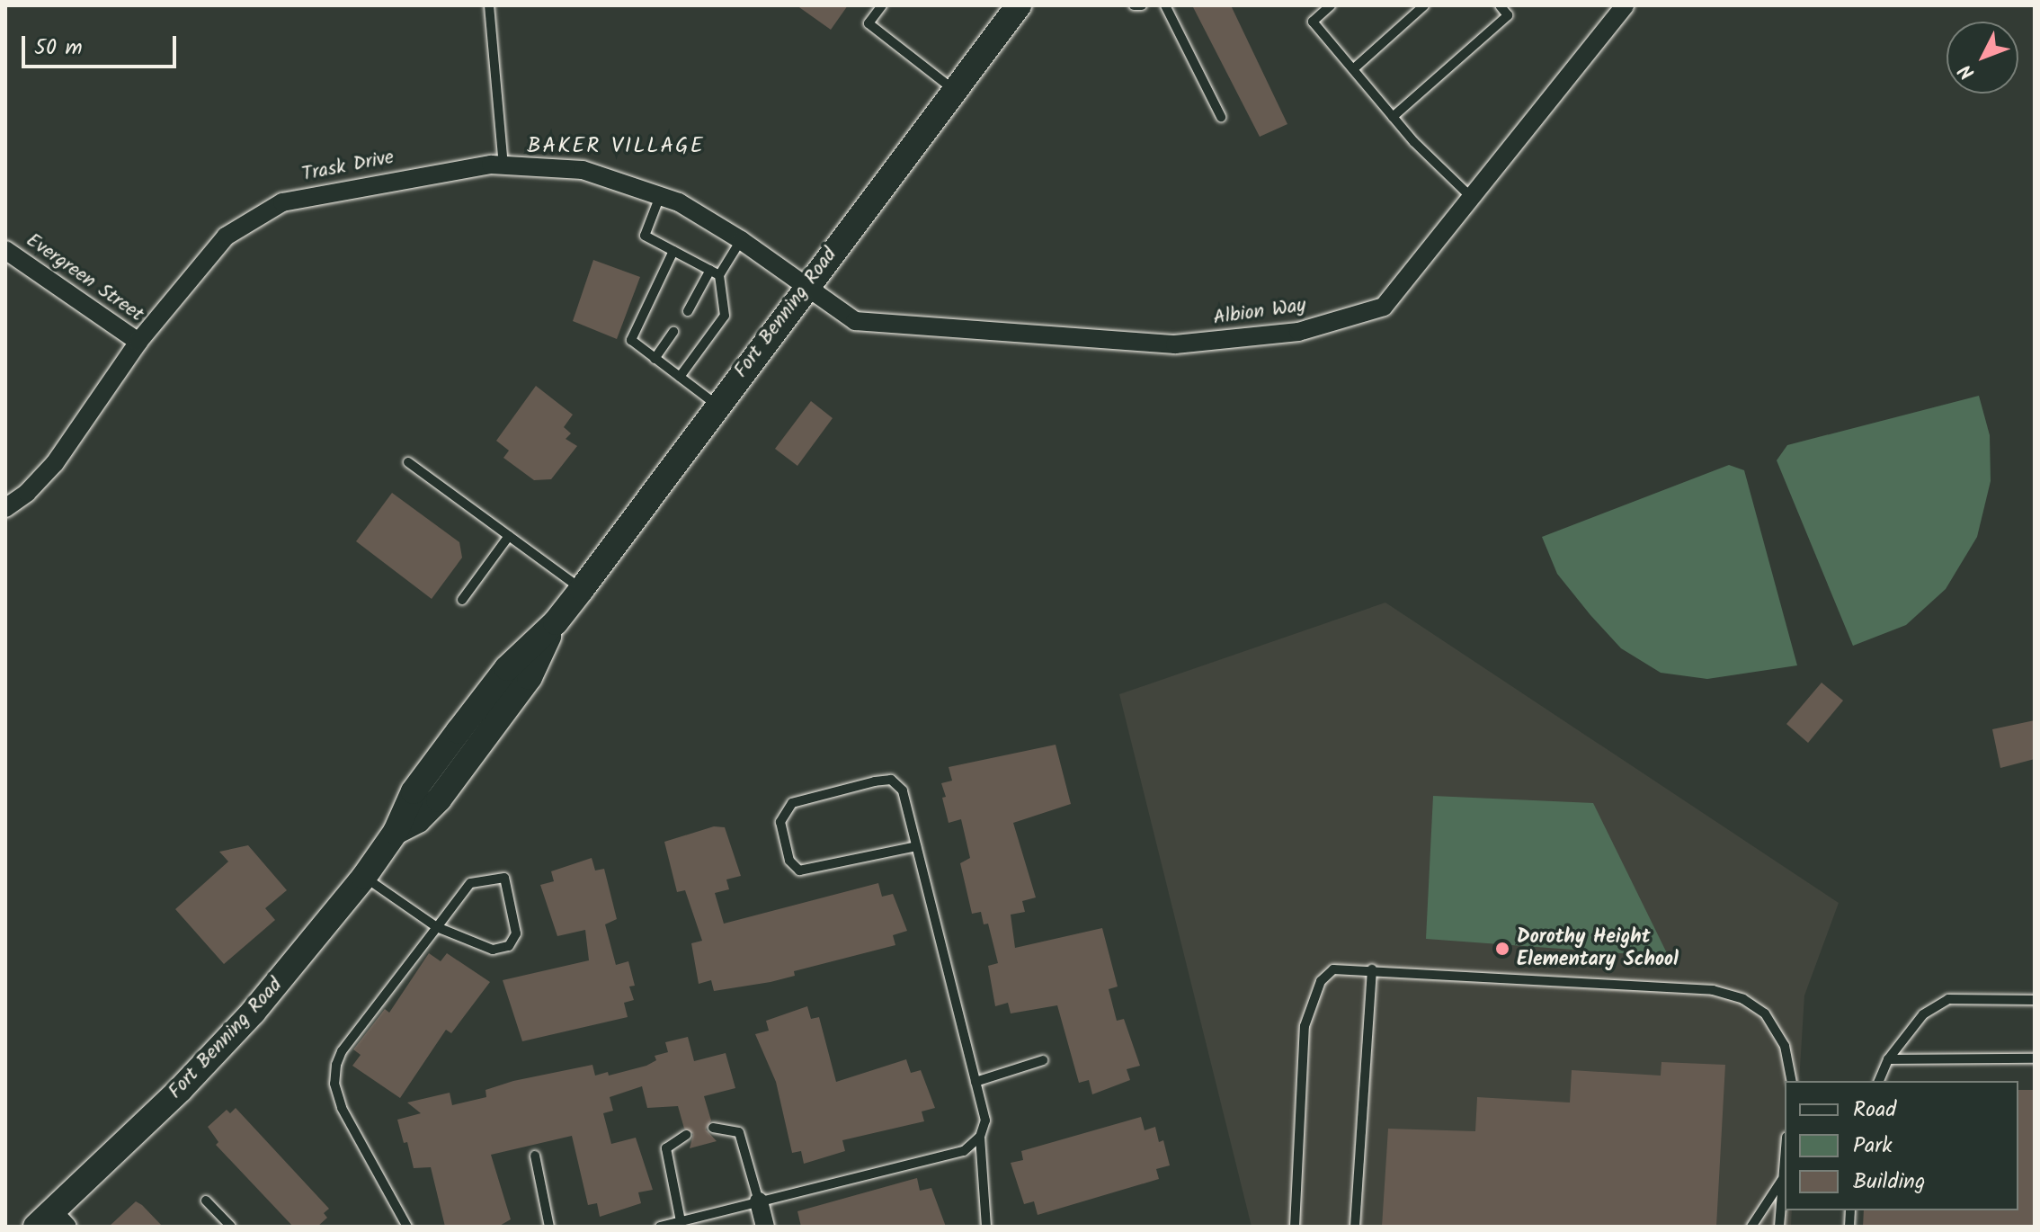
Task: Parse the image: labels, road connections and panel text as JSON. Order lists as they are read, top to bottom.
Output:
{
  "streets": {
    "street": [
      "Trask Drive",
      "Evergreen Street",
      "Albion Way",
      "Fort Benning Road"
    ]
  },
  "crossings": [
    ["Trask Drive", "Evergreen Street"],
    ["Trask Drive", "Albion Way"],
    ["Trask Drive", "Fort Benning Road"],
    ["Albion Way", "Fort Benning Road"]
  ],
  "districts": ["BAKER VILLAGE"],
  "places": ["Dorothy Height Elementary School"],
  "legend": ["Road", "Park", "Building"],
  "scale_bar": "50 m",
  "north": "bottom left"
}
